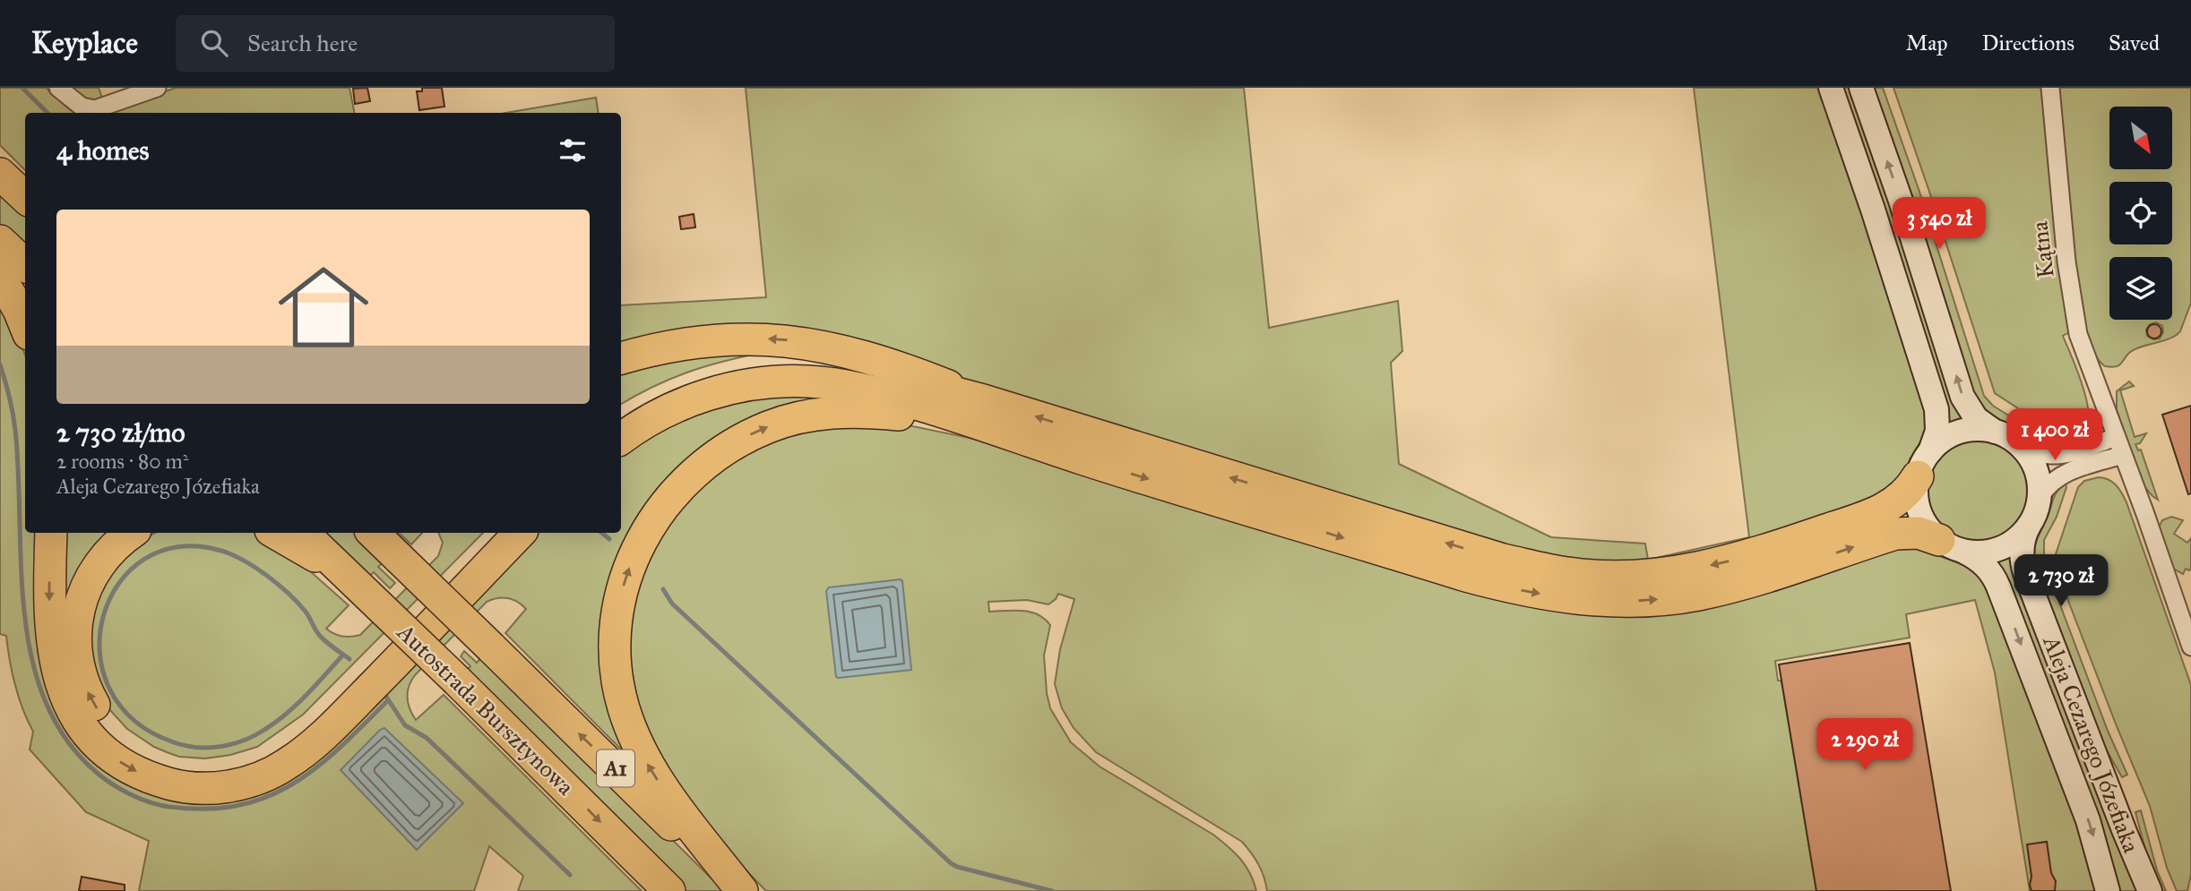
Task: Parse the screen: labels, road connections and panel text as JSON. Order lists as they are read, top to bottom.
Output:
{
  "streets": {
    "highway": ["Autostrada Bursztynowa", "A1"],
    "main road": ["Aleja Cezarego Józefiaka"],
    "street": ["Kątna"]
  },
  "north": "bottom right",
  "page": {
    "header": "Keyplace",
    "search": "Search here",
    "nav": ["Map", "Directions", "Saved"],
    "heading": "4 homes",
    "list": [
      {
        "name": "2 730 zł/mo",
        "note": "2 rooms · 80 m² · Aleja Cezarego Józefiaka"
      }
    ],
    "price": [
      "3 540 zł",
      "1 400 zł",
      "2 730 zł",
      "2 290 zł"
    ]
  }
}
